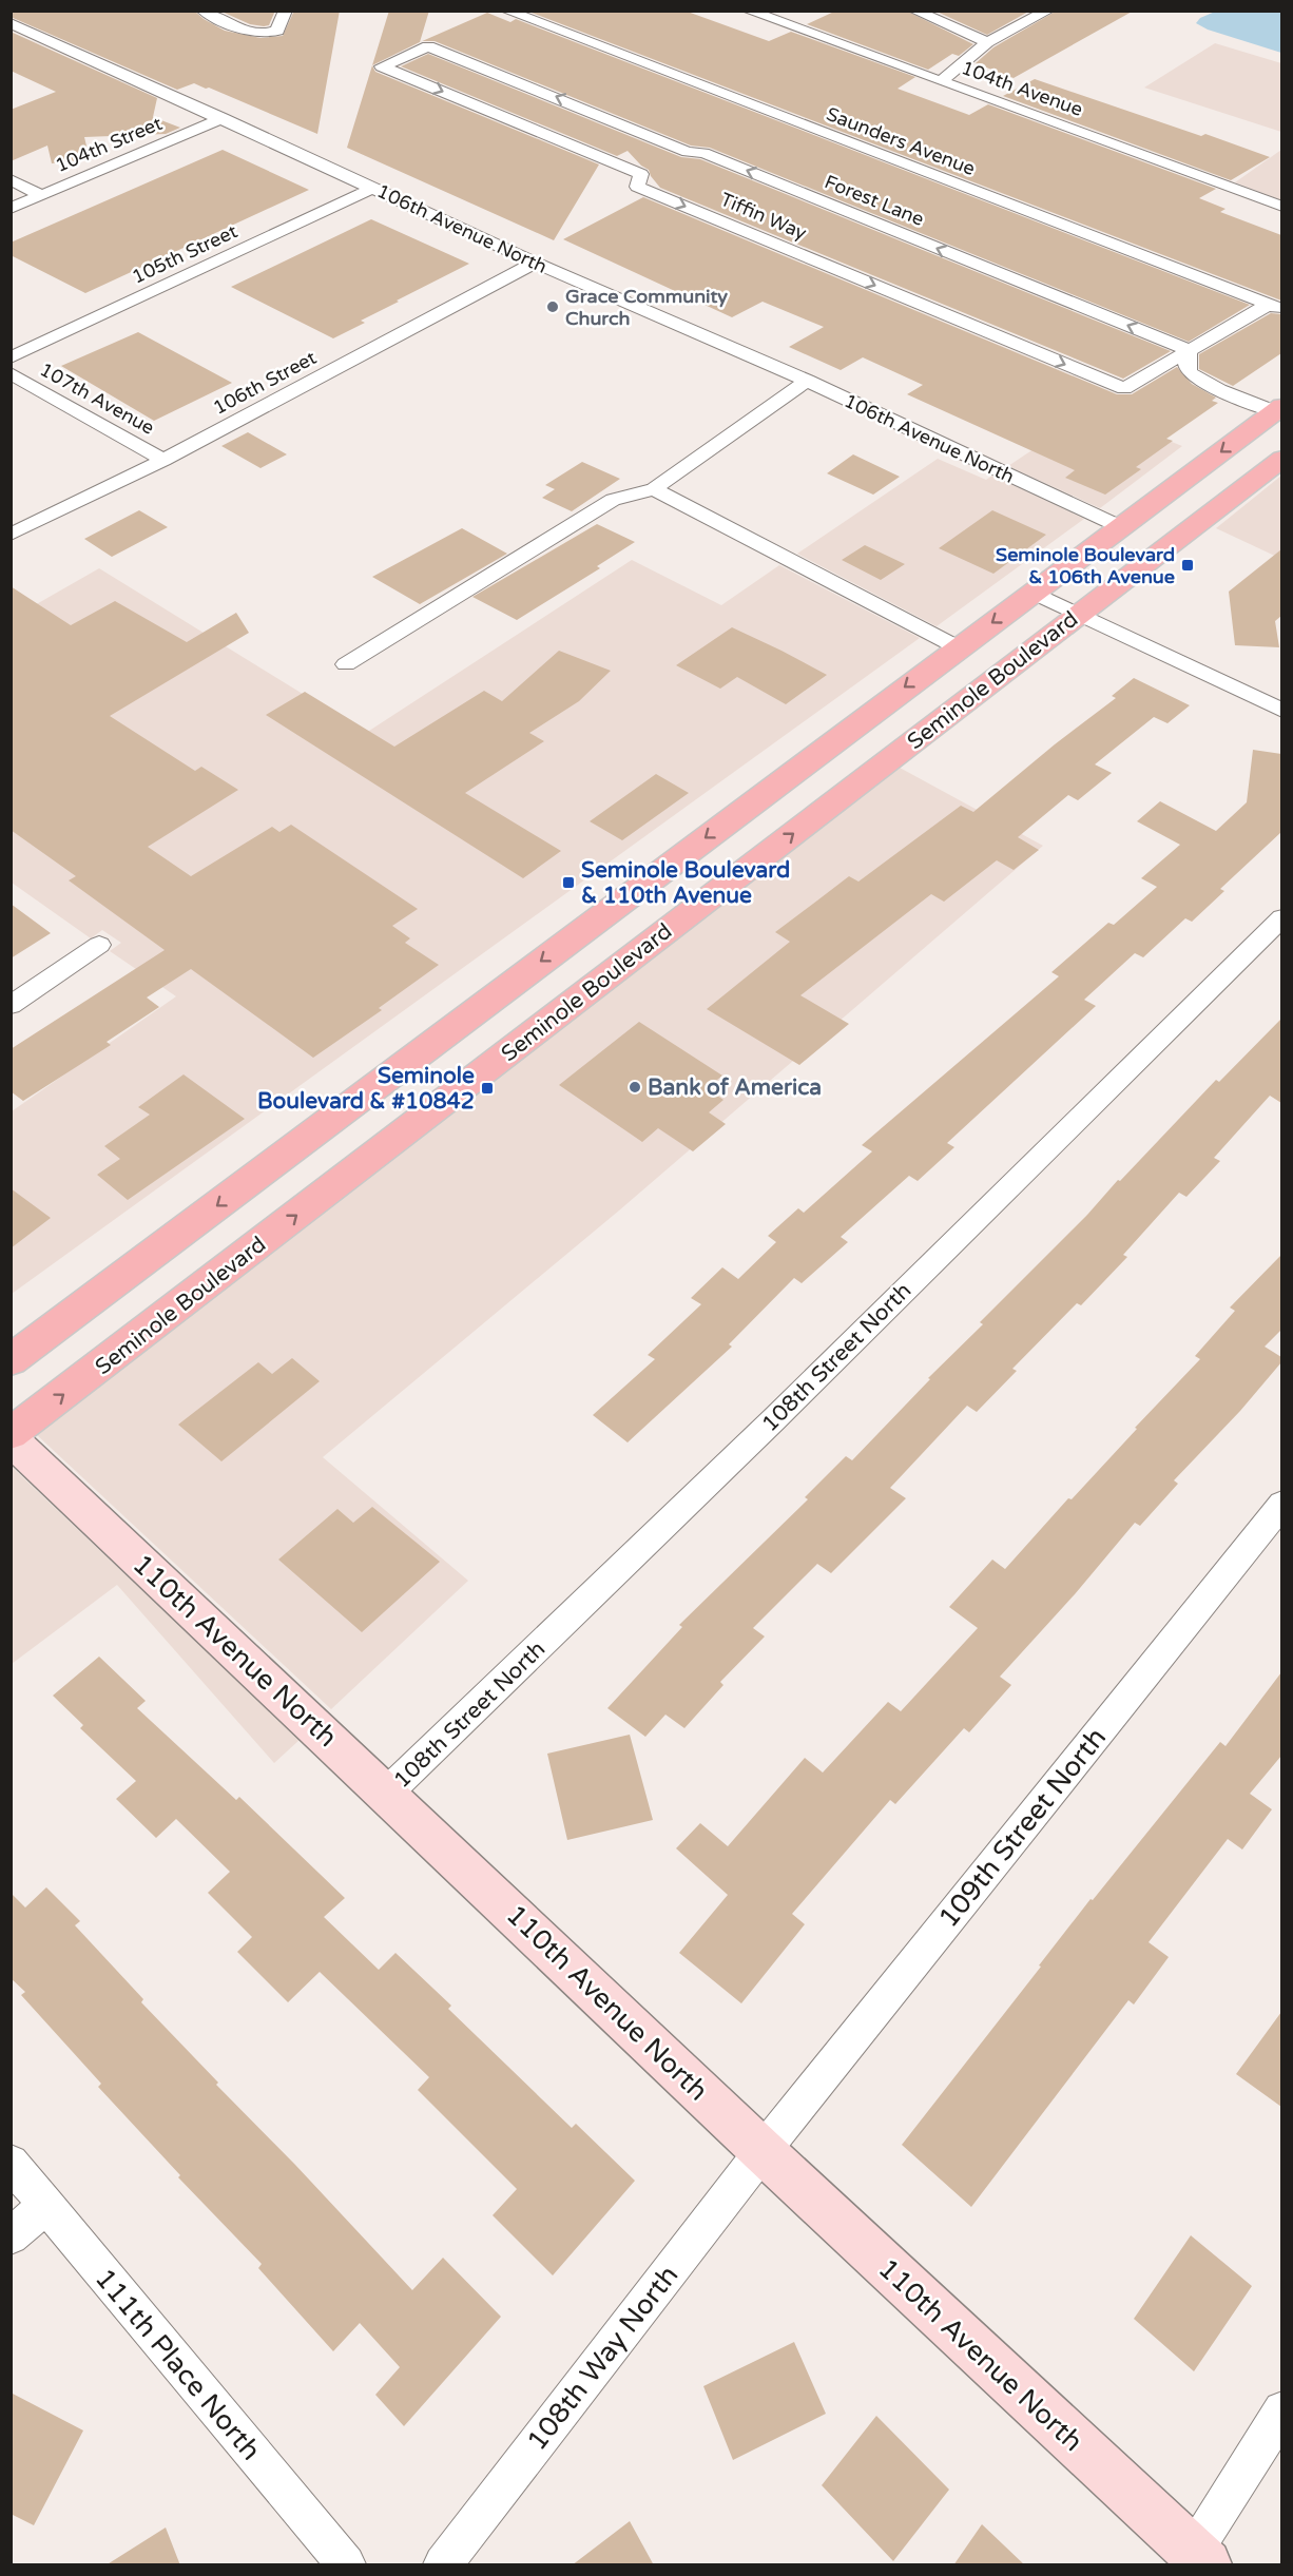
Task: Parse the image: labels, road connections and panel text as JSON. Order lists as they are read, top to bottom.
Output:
{
  "streets": {
    "main road": ["Seminole Boulevard"],
    "street": [
      "104th Avenue",
      "Saunders Avenue",
      "104th Street",
      "Forest Lane",
      "Tiffin Way",
      "106th Avenue North",
      "105th Street",
      "106th Street",
      "107th Avenue",
      "108th Street North",
      "110th Avenue North",
      "109th Street North",
      "108th Way North",
      "111th Place North"
    ]
  },
  "crossings": [
    ["104th Street", "106th Avenue North"],
    ["Forest Lane", "Tiffin Way"],
    ["106th Avenue North", "105th Street"],
    ["106th Avenue North", "106th Street"],
    ["106th Avenue North", "Seminole Boulevard"],
    ["106th Street", "107th Avenue"],
    ["Seminole Boulevard", "110th Avenue North"],
    ["108th Street North", "110th Avenue North"],
    ["110th Avenue North", "109th Street North"],
    ["110th Avenue North", "108th Way North"],
    ["109th Street North", "108th Way North"]
  ],
  "one_way": ["Forest Lane", "Tiffin Way"],
  "places": {
    "other": ["Grace Community Church", "Bank of America"],
    "transit": ["Seminole Boulevard & 106th Avenue", "Seminole Boulevard & 110th Avenue", "Seminole Boulevard & #10842"]
  }
}
